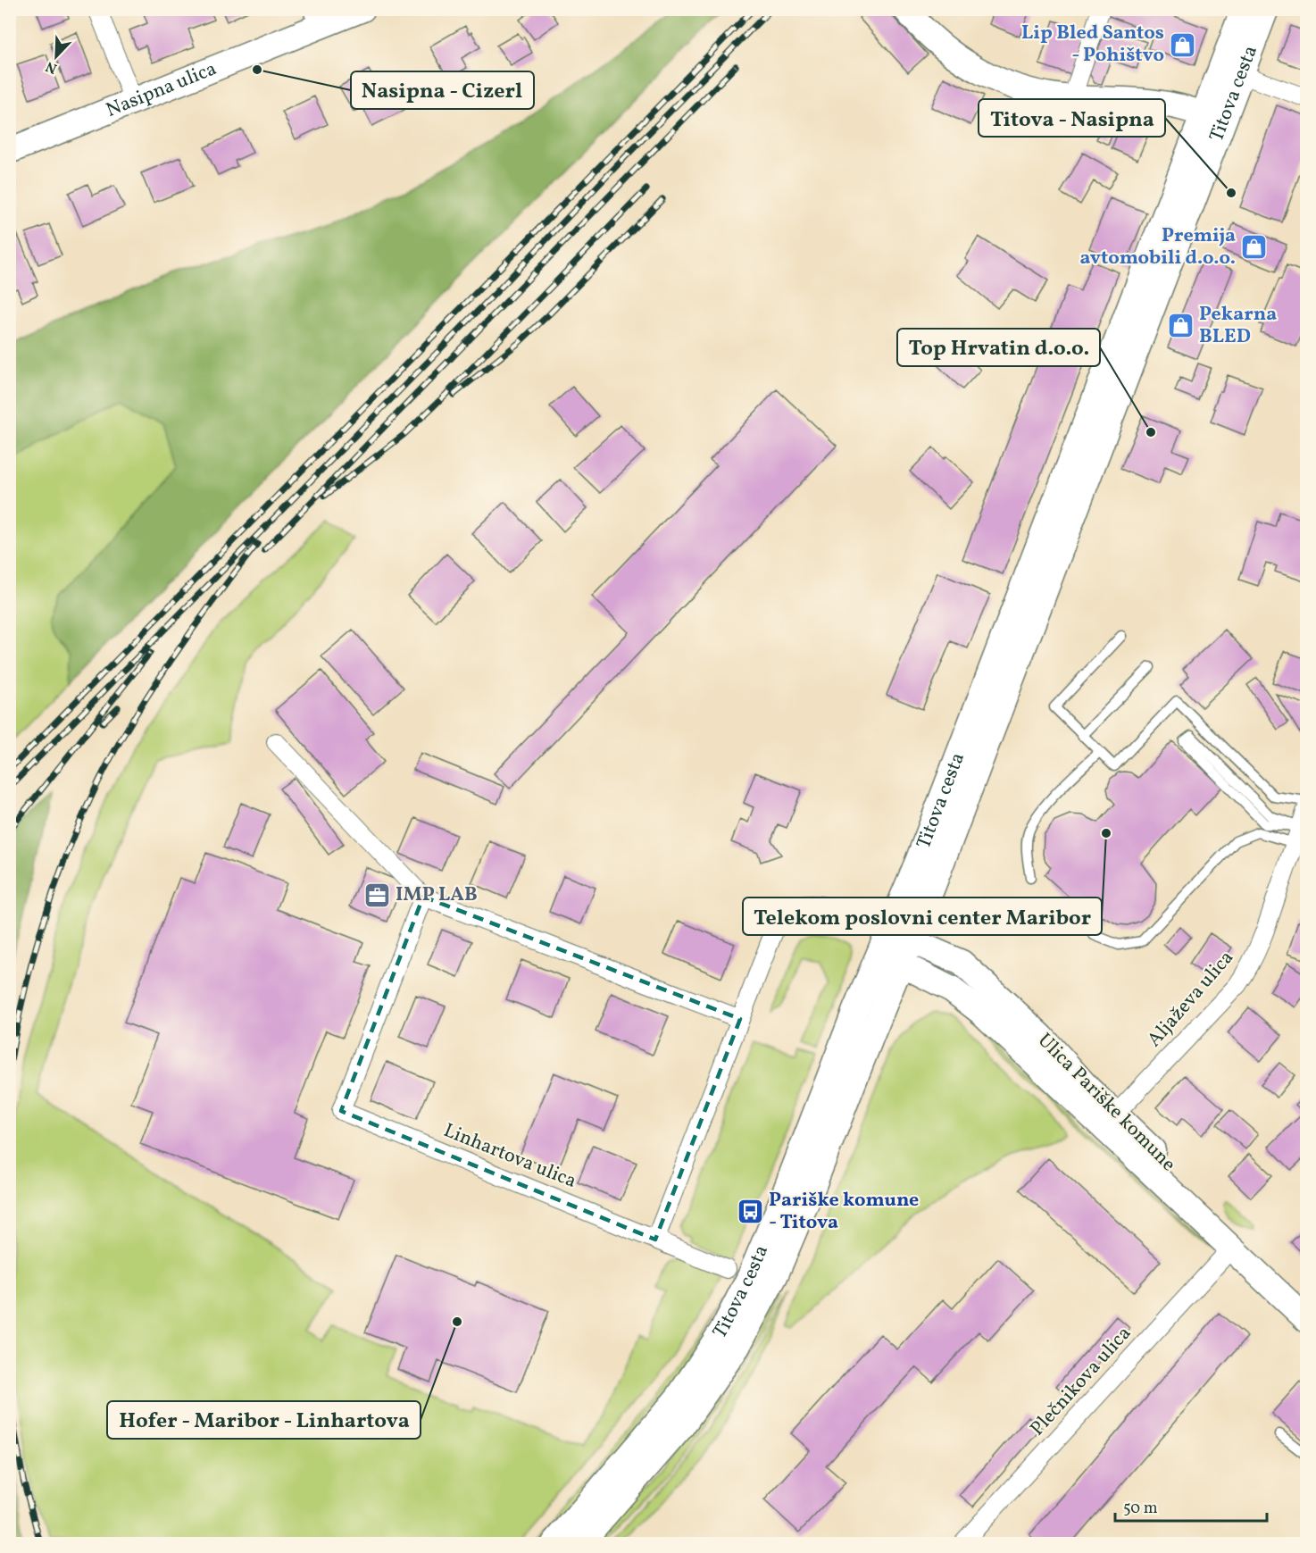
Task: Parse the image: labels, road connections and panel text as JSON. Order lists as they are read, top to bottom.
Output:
{
  "streets": {
    "main road": ["Nasipna ulica", "Titova cesta", "Ulica Pariške komune"],
    "street": ["Aljaževa ulica", "Linhartova ulica", "Plečnikova ulica"]
  },
  "crossings": [
    ["Titova cesta", "Ulica Pariške komune"],
    ["Aljaževa ulica", "Ulica Pariške komune"]
  ],
  "places": {
    "shop": ["Lip Bled Santos - Pohištvo", "Premija avtomobili d.o.o.", "Pekarna BLED"],
    "other": [
      "Nasipna - Cizerl",
      "Titova - Nasipna",
      "Top Hrvatin d.o.o.",
      "Telekom poslovni center Maribor",
      "Hofer - Maribor - Linhartova"
    ],
    "office": ["IMP LAB"],
    "bus stop": ["Pariške komune - Titova"]
  },
  "scale_bar": "50 m",
  "north": "bottom left"
}
